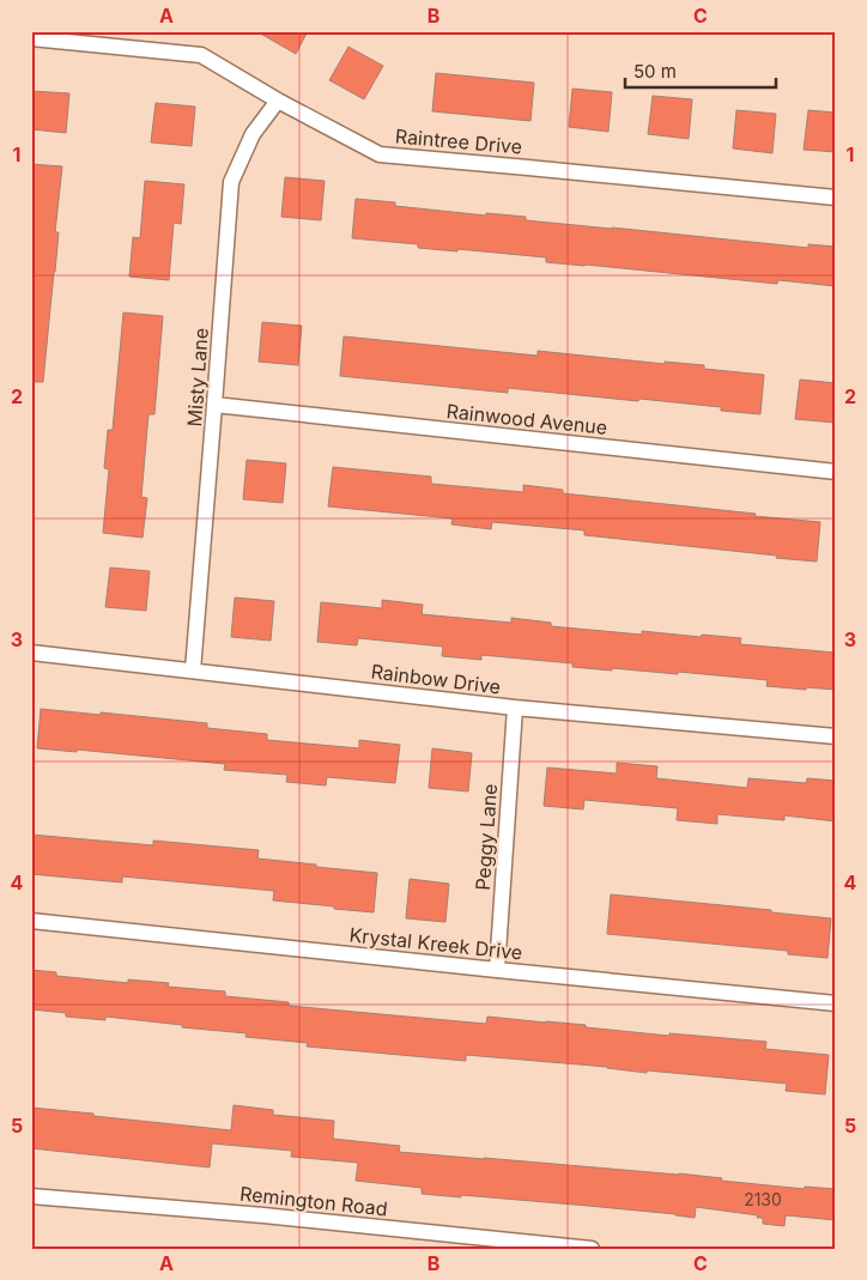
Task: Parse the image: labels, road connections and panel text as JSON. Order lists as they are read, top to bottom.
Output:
{
  "streets": {
    "street": [
      "Raintree Drive",
      "Misty Lane",
      "Rainwood Avenue",
      "Rainbow Drive",
      "Peggy Lane",
      "Krystal Kreek Drive",
      "Remington Road"
    ]
  },
  "crossings": [
    ["Raintree Drive", "Misty Lane"],
    ["Misty Lane", "Rainwood Avenue"],
    ["Misty Lane", "Rainbow Drive"],
    ["Rainbow Drive", "Peggy Lane"],
    ["Peggy Lane", "Krystal Kreek Drive"]
  ],
  "house_numbers": ["2130"],
  "scale_bar": "50 m",
  "grid": {
    "columns": ["A", "B", "C"],
    "rows": [
      "1",
      "2",
      "3",
      "4",
      "5"
    ]
  }
}
